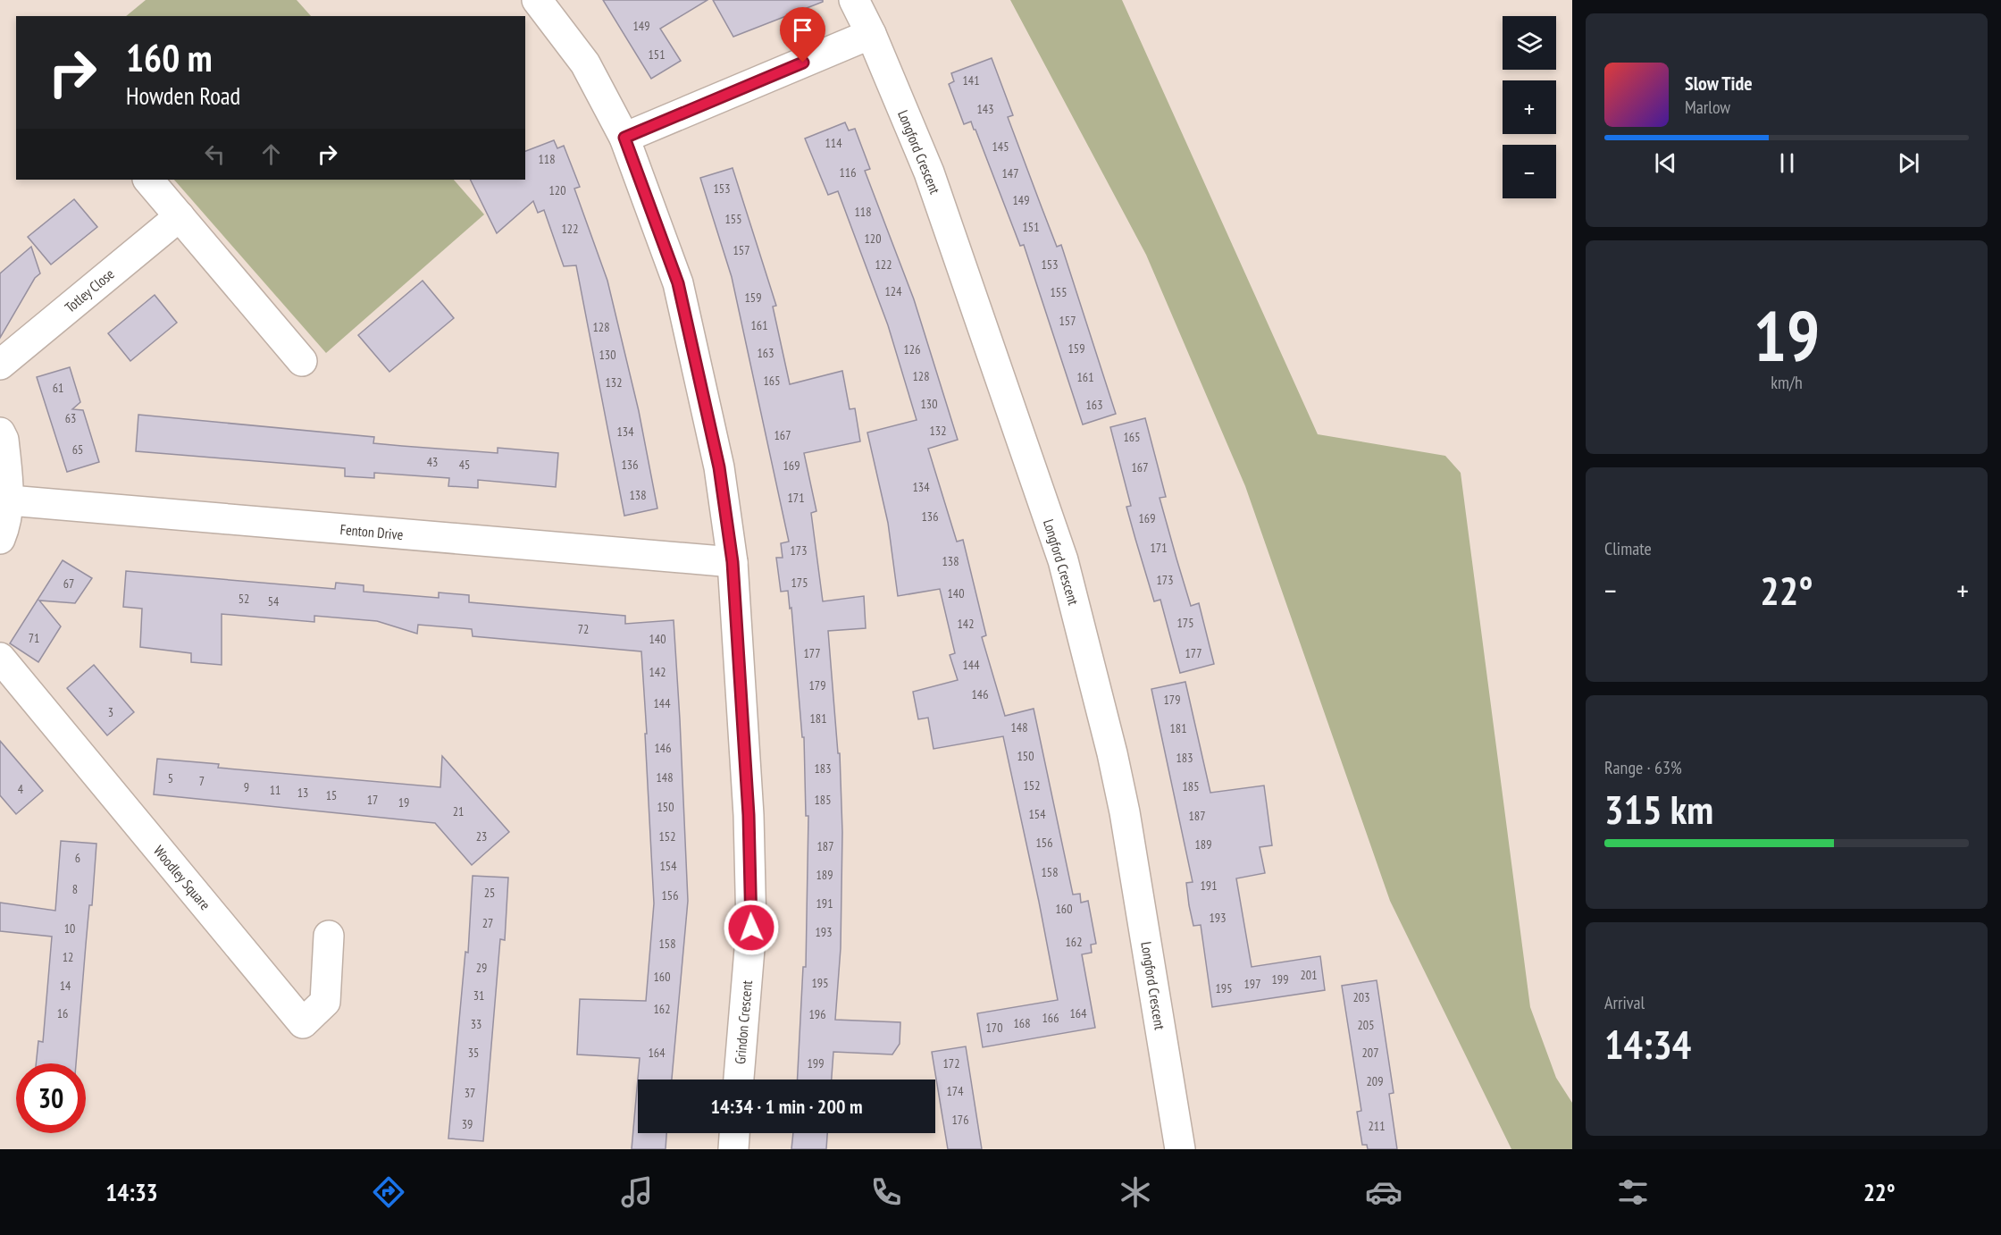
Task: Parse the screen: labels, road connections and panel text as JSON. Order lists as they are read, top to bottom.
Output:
{
  "streets": {
    "street": [
      "Longford Crescent",
      "Totley Close",
      "Fenton Drive",
      "Woodley Square",
      "Grindon Crescent"
    ]
  },
  "crossings": [
    ["Fenton Drive", "Grindon Crescent"]
  ],
  "house_numbers": [
    "149",
    "151",
    "141",
    "143",
    "114",
    "145",
    "118",
    "116",
    "147",
    "153",
    "120",
    "149",
    "118",
    "155",
    "151",
    "122",
    "120",
    "157",
    "122",
    "153",
    "124",
    "155",
    "159",
    "157",
    "161",
    "128",
    "159",
    "126",
    "163",
    "130",
    "128",
    "161",
    "165",
    "132",
    "61",
    "130",
    "163",
    "63",
    "132",
    "134",
    "167",
    "165",
    "65",
    "43",
    "45",
    "136",
    "169",
    "167",
    "134",
    "138",
    "171",
    "136",
    "169",
    "171",
    "173",
    "138",
    "173",
    "175",
    "67",
    "140",
    "52",
    "54",
    "175",
    "142",
    "72",
    "71",
    "140",
    "177",
    "177",
    "144",
    "142",
    "179",
    "146",
    "179",
    "144",
    "3",
    "181",
    "148",
    "181",
    "146",
    "150",
    "183",
    "183",
    "148",
    "5",
    "7",
    "152",
    "185",
    "9",
    "4",
    "11",
    "13",
    "15",
    "17",
    "185",
    "19",
    "150",
    "21",
    "154",
    "187",
    "23",
    "152",
    "156",
    "189",
    "187",
    "6",
    "154",
    "158",
    "189",
    "191",
    "8",
    "25",
    "156",
    "191",
    "160",
    "193",
    "27",
    "10",
    "193",
    "162",
    "158",
    "12",
    "29",
    "201",
    "160",
    "199",
    "195",
    "197",
    "14",
    "195",
    "31",
    "203",
    "162",
    "16",
    "164",
    "196",
    "166",
    "168",
    "33",
    "205",
    "170",
    "35",
    "164",
    "207",
    "199",
    "172",
    "209",
    "174",
    "37",
    "176",
    "39",
    "211"
  ],
  "page": {
    "map_buttons": ["+", "−"],
    "turn": ["160 m", "Howden Road"],
    "song": ["Slow Tide", "Marlow"],
    "tile": [
      ["19", "km/h"],
      "Climate",
      ["Range · 63%", "315 km"],
      ["Arrival", "14:34"]
    ],
    "heat": ["−", "22°", "+"],
    "limit": "30",
    "trip": "14:34 · 1 min · 200 m",
    "tabs": ["14:33", "22°"]
  }
}
